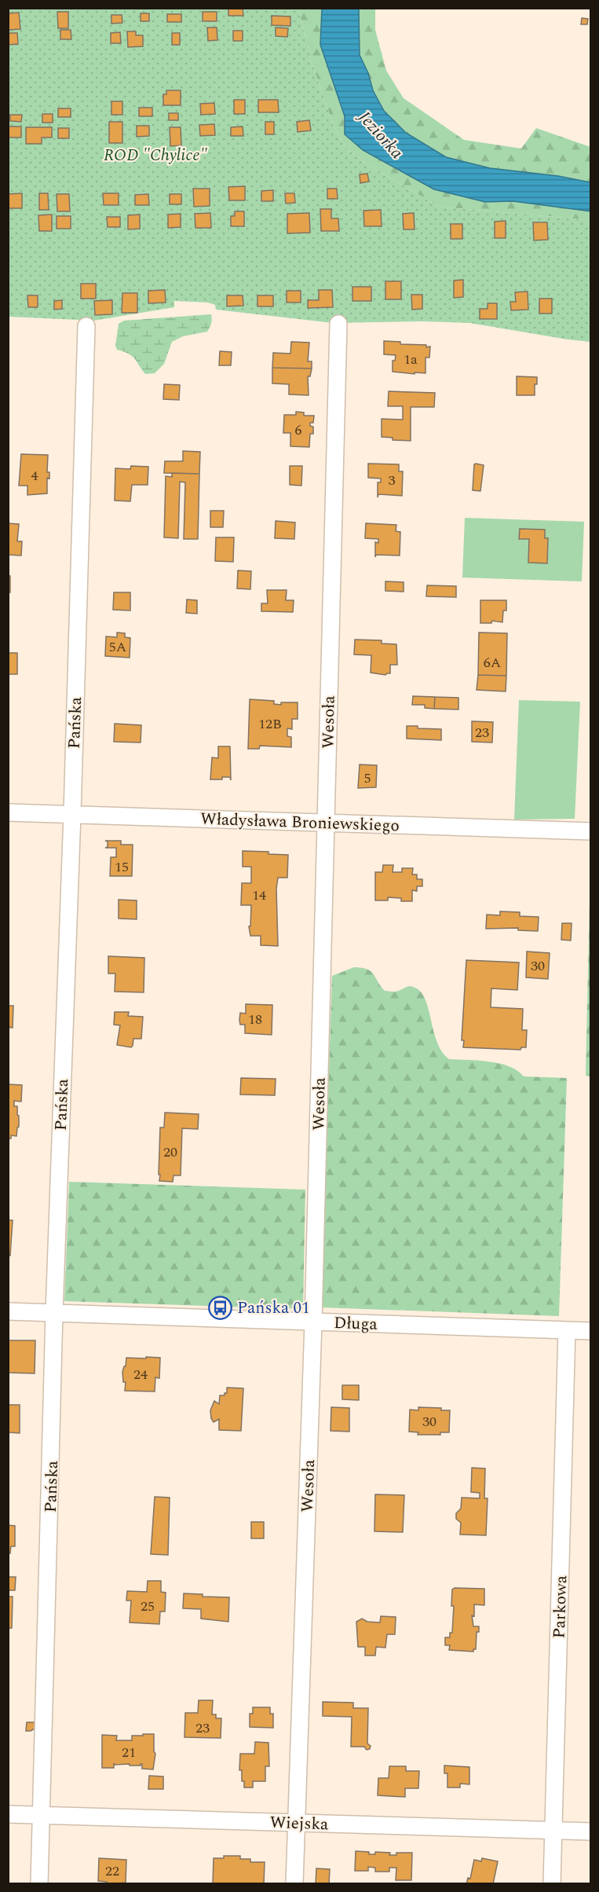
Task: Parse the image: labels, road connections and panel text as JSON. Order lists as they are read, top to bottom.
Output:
{
  "streets": {
    "street": [
      "Wesoła",
      "Pańska",
      "Władysława Broniewskiego",
      "Długa",
      "Parkowa",
      "Wiejska"
    ]
  },
  "crossings": [
    ["Wesoła", "Władysława Broniewskiego"],
    ["Wesoła", "Długa"],
    ["Wesoła", "Wiejska"],
    ["Pańska", "Władysława Broniewskiego"],
    ["Pańska", "Długa"],
    ["Pańska", "Wiejska"],
    ["Długa", "Parkowa"],
    ["Parkowa", "Wiejska"]
  ],
  "water": ["Jeziorka"],
  "parks": ["ROD \"Chylice\""],
  "places": {
    "bus stop": ["Pańska 01"]
  },
  "house_numbers": [
    "1a",
    "6",
    "4",
    "3",
    "5A",
    "6A",
    "12B",
    "23",
    "5",
    "15",
    "14",
    "30",
    "18",
    "20",
    "24",
    "30",
    "25",
    "23",
    "21",
    "22"
  ]
}
